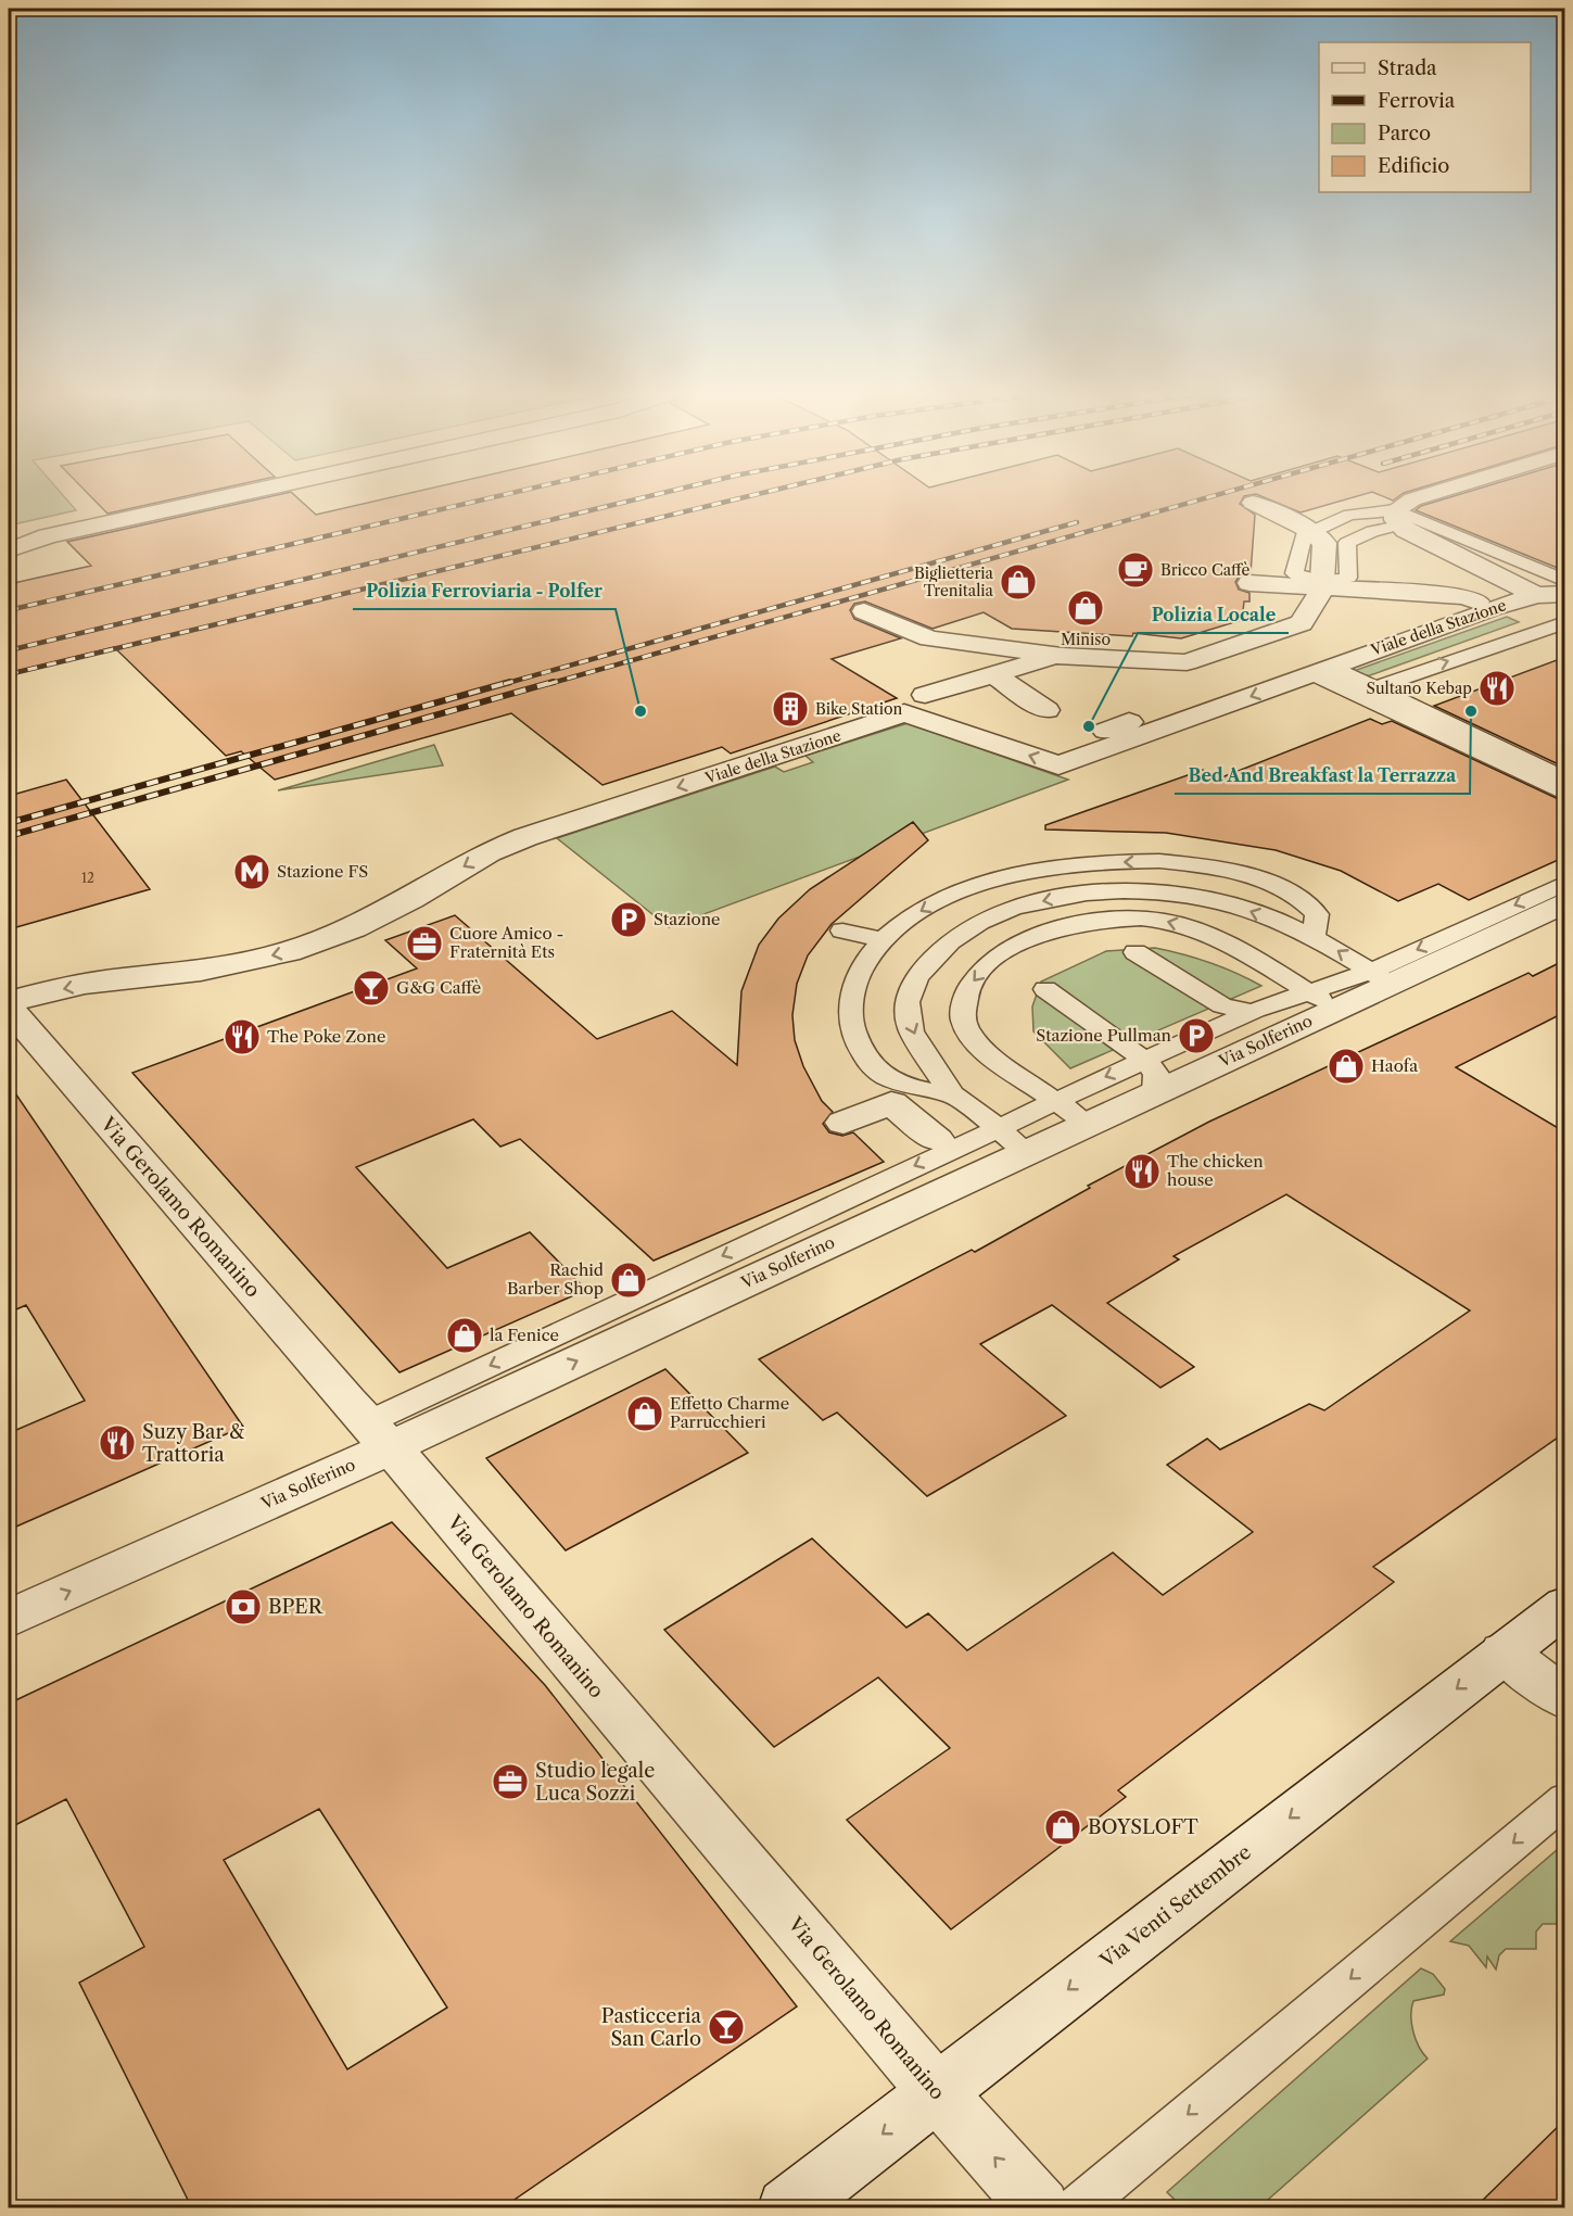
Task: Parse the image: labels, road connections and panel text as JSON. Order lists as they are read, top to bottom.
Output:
{
  "streets": {
    "street": [
      "Viale della Stazione",
      "Via Solferino",
      "Via Gerolamo Romanino",
      "Via Venti Settembre"
    ]
  },
  "crossings": [
    ["Via Solferino", "Via Gerolamo Romanino"],
    ["Via Gerolamo Romanino", "Via Venti Settembre"]
  ],
  "one_way": ["Via Solferino", "Via Venti Settembre"],
  "places": {
    "cafe": ["Bricco Caffè"],
    "shop": [
      "Biglietteria Trenitalia",
      "Miniso",
      "Haofa",
      "Rachid Barber Shop",
      "la Fenice",
      "Effetto Charme Parrucchieri",
      "BOYSLOFT"
    ],
    "restaurant": [
      "Sultano Kebap",
      "The Poke Zone",
      "The chicken house",
      "Suzy Bar & Trattoria"
    ],
    "building": ["Bike Station"],
    "other": ["Polizia Ferroviaria - Polfer", "Bed And Breakfast la Terrazza", "Polizia Locale"],
    "metro station": ["Stazione FS"],
    "parking": ["Stazione", "Stazione Pullman"],
    "office": ["Cuore Amico - Fraternità Ets", "Studio legale Luca Sozzi"],
    "bar": ["G&G Caffè", "Pasticceria San Carlo"],
    "bank": ["BPER"]
  },
  "house_numbers": ["12"],
  "legend": [
    "Strada",
    "Ferrovia",
    "Parco",
    "Edificio"
  ]
}
